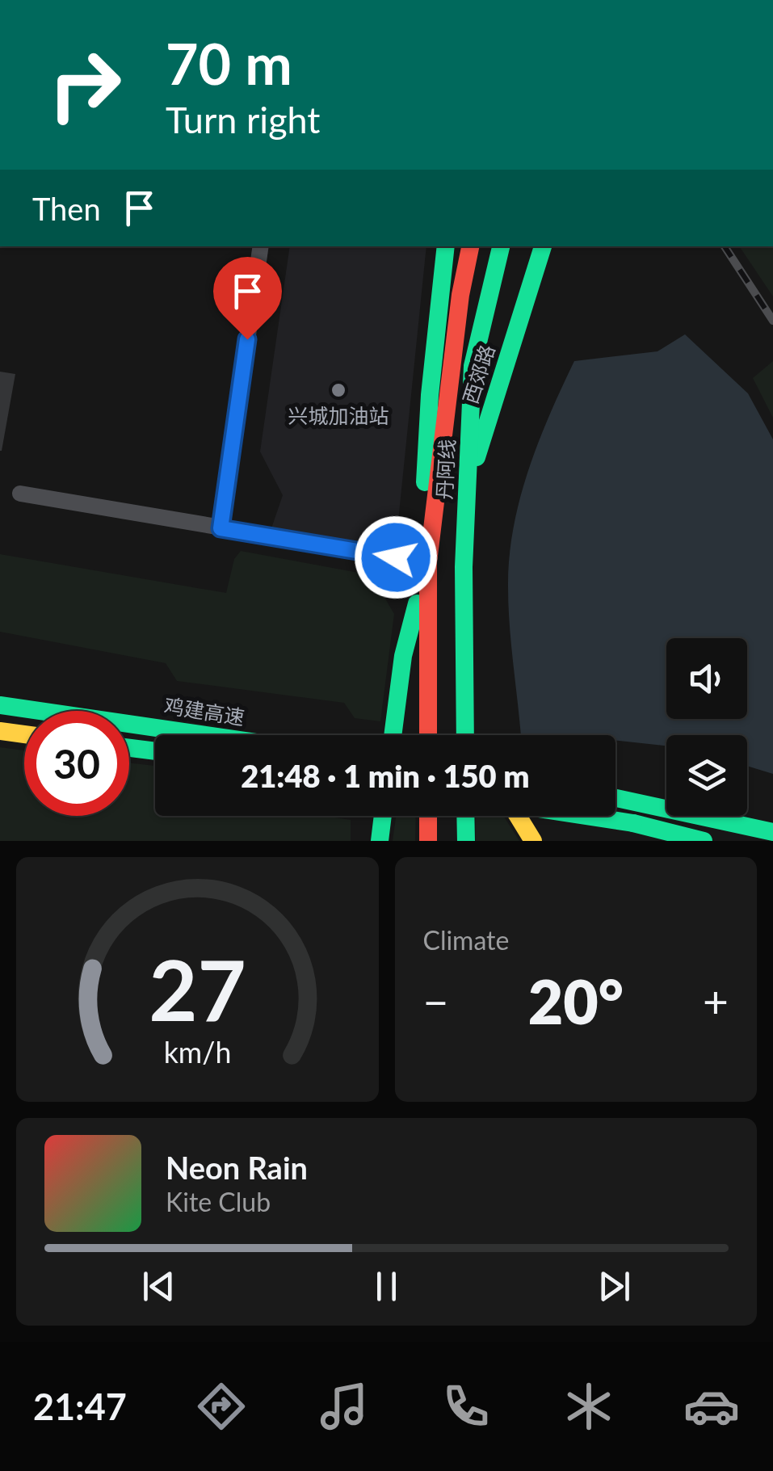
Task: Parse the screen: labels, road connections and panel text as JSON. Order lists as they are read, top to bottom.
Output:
{
  "streets": {
    "main road": ["西郊路", "丹阿线", "鸡建高速"]
  },
  "crossings": [
    ["西郊路", "丹阿线"]
  ],
  "places": ["兴城加油站"],
  "page": {
    "turn": ["70 m", "Turn right"],
    "then": "Then",
    "limit": "30",
    "trip": "21:48 · 1 min · 150 m",
    "tile": "Climate",
    "heat": ["−", "20°", "+"],
    "song": ["Neon Rain", "Kite Club"],
    "tabs": "21:47",
    "gauge": ["27", "km/h"]
  }
}
